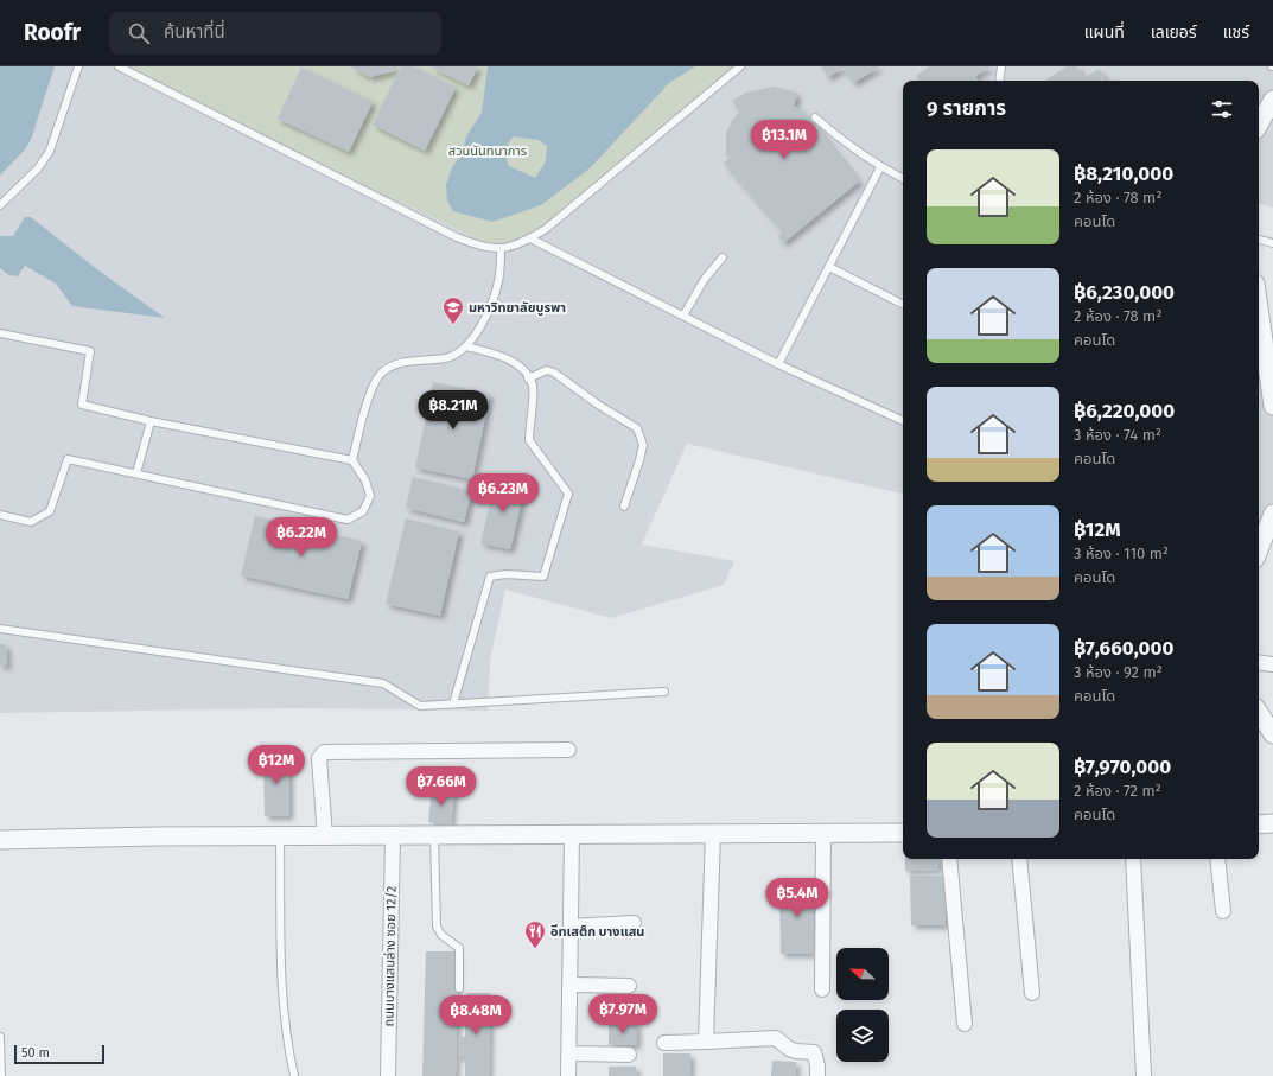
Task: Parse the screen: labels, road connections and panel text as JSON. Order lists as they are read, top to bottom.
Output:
{
  "streets": {
    "street": ["ถนนบางแสนล่าง ซอย 12/2"]
  },
  "parks": ["สวนนันทนาการ"],
  "places": {
    "school or university": ["มหาวิทยาลัยบูรพา"],
    "restaurant": ["อีทเสต็ก บางแสน"]
  },
  "scale_bar": "50 m",
  "north": "left",
  "page": {
    "header": "Roofr",
    "search": "ค้นหาที่นี่",
    "nav": ["แผนที่", "เลเยอร์", "แชร์"],
    "heading": "9 รายการ",
    "price": [
      "฿13.1M",
      "฿8.21M",
      "฿6.23M",
      "฿6.22M",
      "฿12M",
      "฿7.66M",
      "฿5.4M",
      "฿7.97M",
      "฿8.48M"
    ],
    "list": [
      {
        "name": "฿8,210,000",
        "note": "2 ห้อง · 78 m² · คอนโด"
      },
      {
        "name": "฿6,230,000",
        "note": "2 ห้อง · 78 m² · คอนโด"
      },
      {
        "name": "฿6,220,000",
        "note": "3 ห้อง · 74 m² · คอนโด"
      },
      {
        "name": "฿12M",
        "note": "3 ห้อง · 110 m² · คอนโด"
      },
      {
        "name": "฿7,660,000",
        "note": "3 ห้อง · 92 m² · คอนโด"
      },
      {
        "name": "฿7,970,000",
        "note": "2 ห้อง · 72 m² · คอนโด"
      }
    ],
    "scale": "50 m"
  }
}
